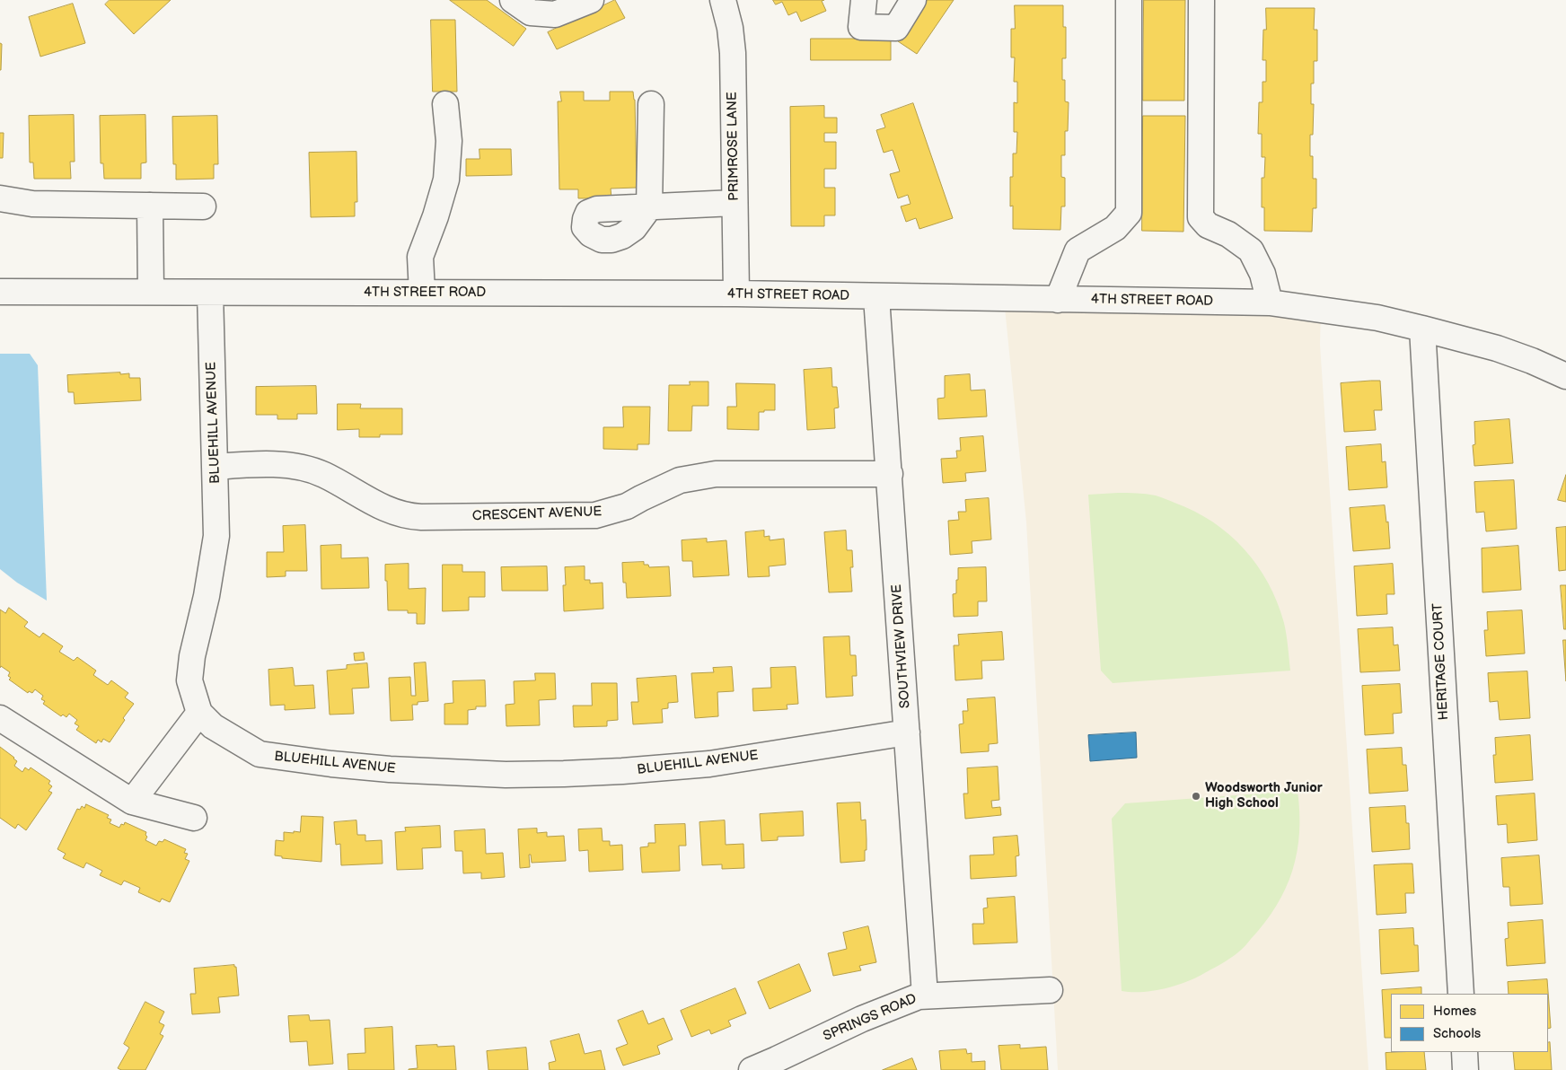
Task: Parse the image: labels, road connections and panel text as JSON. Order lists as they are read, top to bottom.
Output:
{
  "streets": {
    "street": [
      "PRIMROSE LANE",
      "4TH STREET ROAD",
      "BLUEHILL AVENUE",
      "CRESCENT AVENUE",
      "SOUTHVIEW DRIVE",
      "HERITAGE COURT",
      "SPRINGS ROAD"
    ]
  },
  "crossings": [
    ["PRIMROSE LANE", "4TH STREET ROAD"],
    ["4TH STREET ROAD", "BLUEHILL AVENUE"],
    ["4TH STREET ROAD", "SOUTHVIEW DRIVE"],
    ["4TH STREET ROAD", "HERITAGE COURT"],
    ["BLUEHILL AVENUE", "CRESCENT AVENUE"],
    ["BLUEHILL AVENUE", "SOUTHVIEW DRIVE"],
    ["CRESCENT AVENUE", "SOUTHVIEW DRIVE"],
    ["SOUTHVIEW DRIVE", "SPRINGS ROAD"]
  ],
  "places": ["Woodsworth Junior High School"],
  "legend": ["Homes", "Schools"]
}
